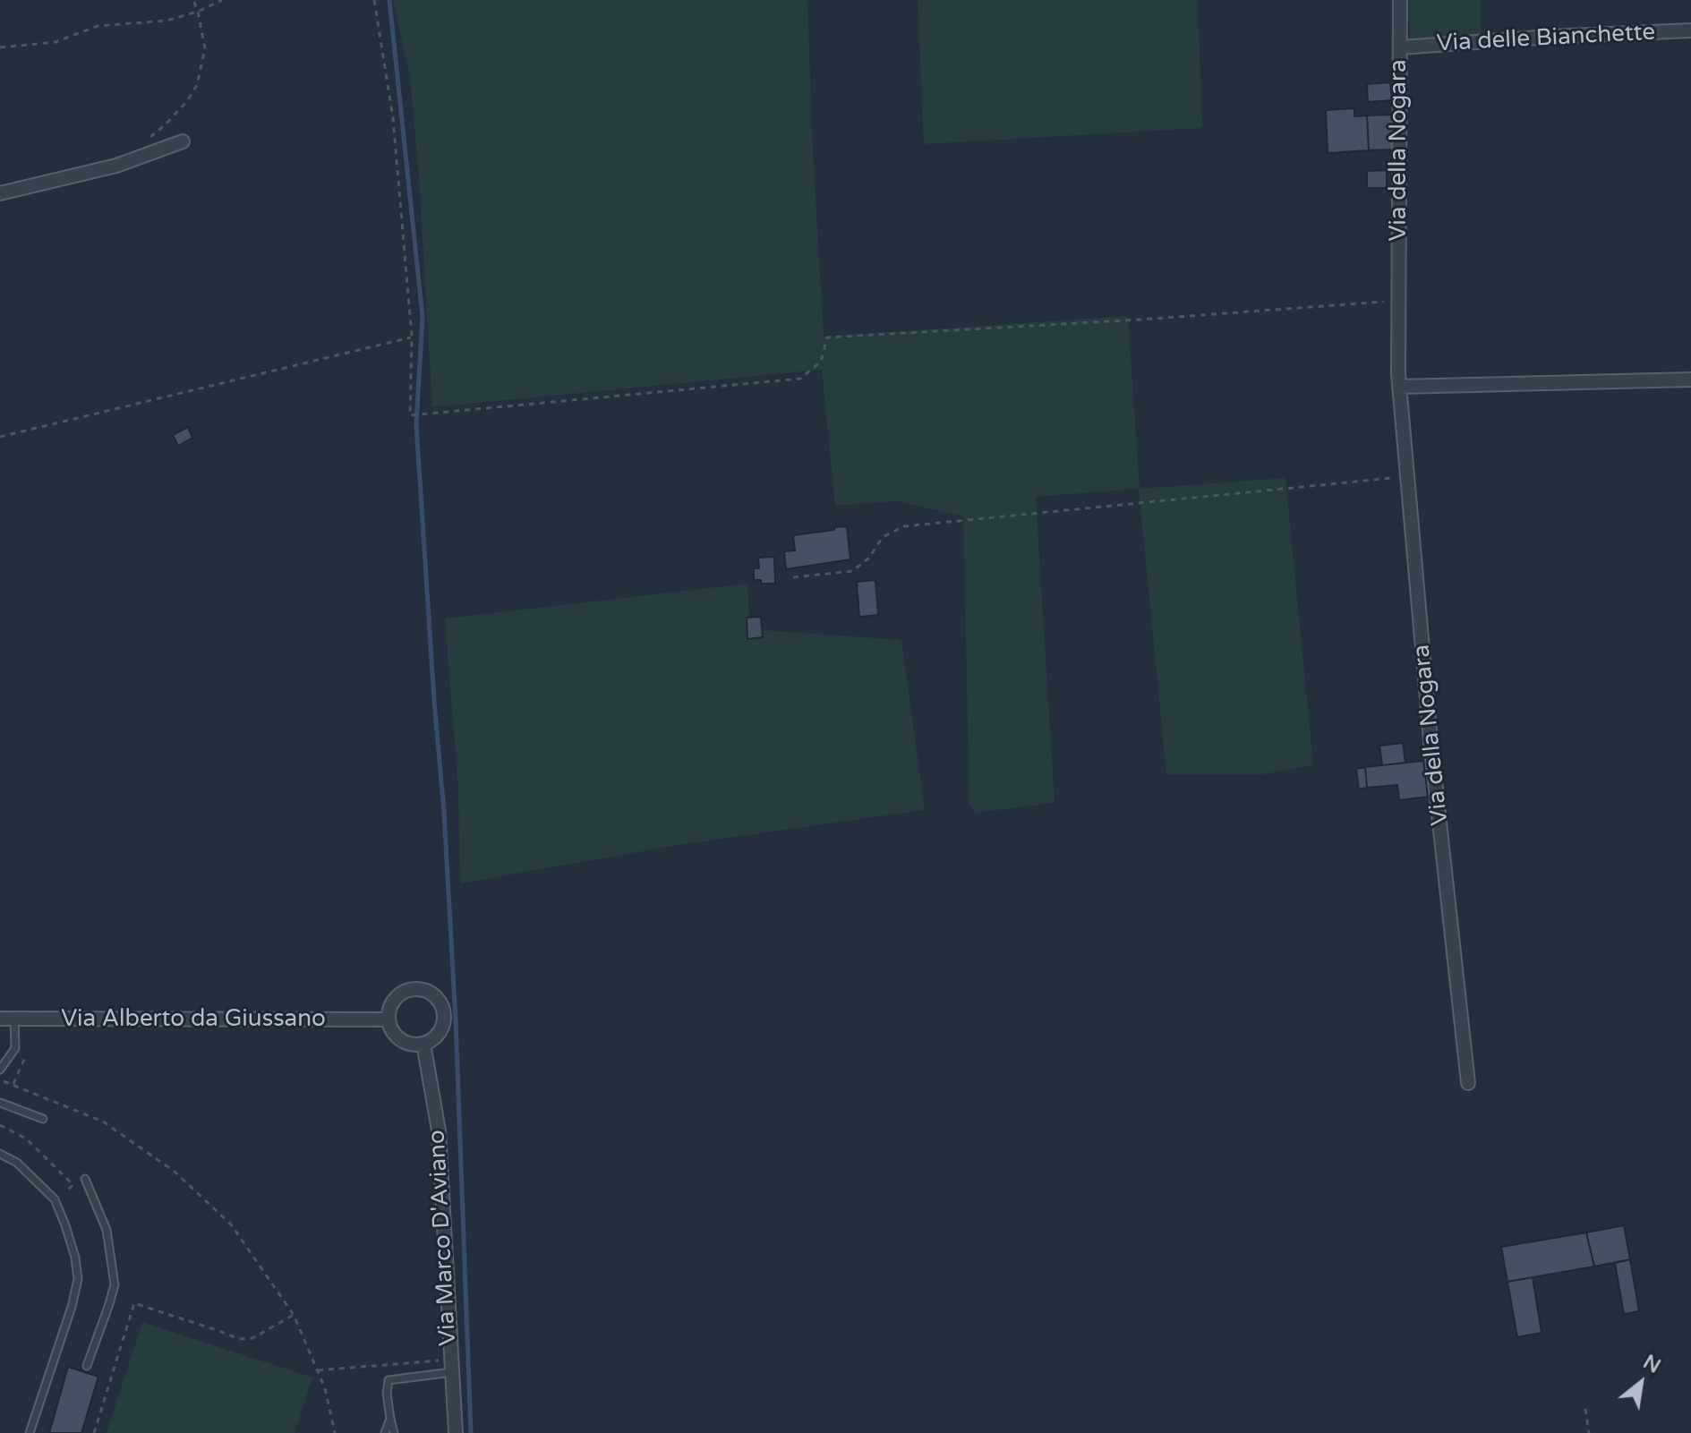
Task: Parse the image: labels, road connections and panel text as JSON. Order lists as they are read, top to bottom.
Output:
{
  "streets": {
    "street": [
      "Via delle Bianchette",
      "Via della Nogara",
      "Via Alberto da Giussano",
      "Via Marco D'Aviano"
    ]
  },
  "crossings": [
    ["Via delle Bianchette", "Via della Nogara"],
    ["Via Alberto da Giussano", "Via Marco D'Aviano"]
  ],
  "north": "top right"
}
